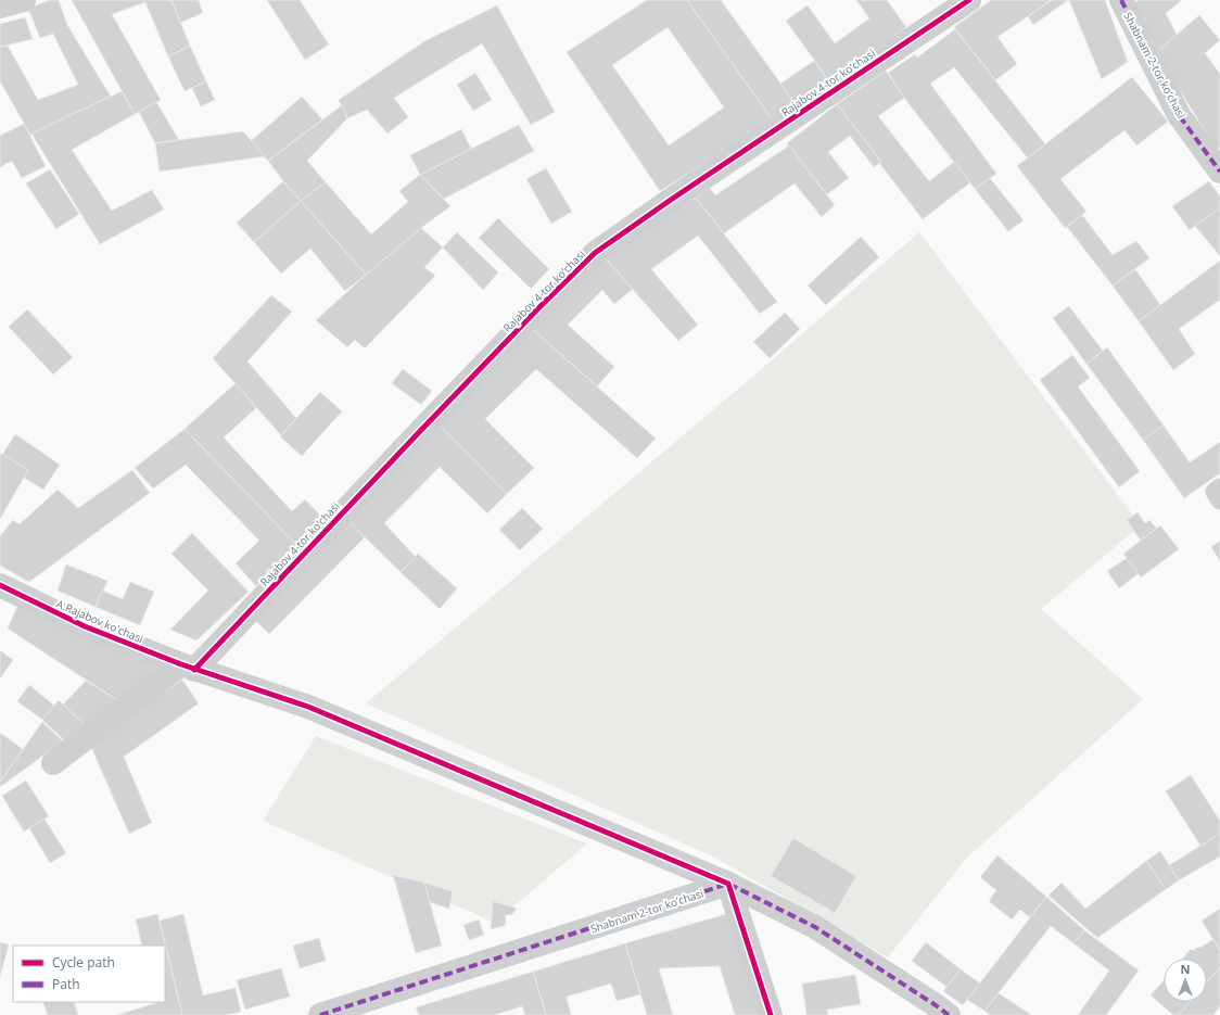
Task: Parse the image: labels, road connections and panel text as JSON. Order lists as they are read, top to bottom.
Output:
{
  "streets": {
    "street": ["Shabnam 2-tor koʼchasi", "Rajabov 4-tor koʼchasi", "A.Rajabov koʻchasi"]
  },
  "crossings": [
    ["Shabnam 2-tor koʼchasi", "A.Rajabov koʻchasi"],
    ["Rajabov 4-tor koʼchasi", "A.Rajabov koʻchasi"]
  ],
  "legend": ["Cycle path", "Path"],
  "north": "top"
}
